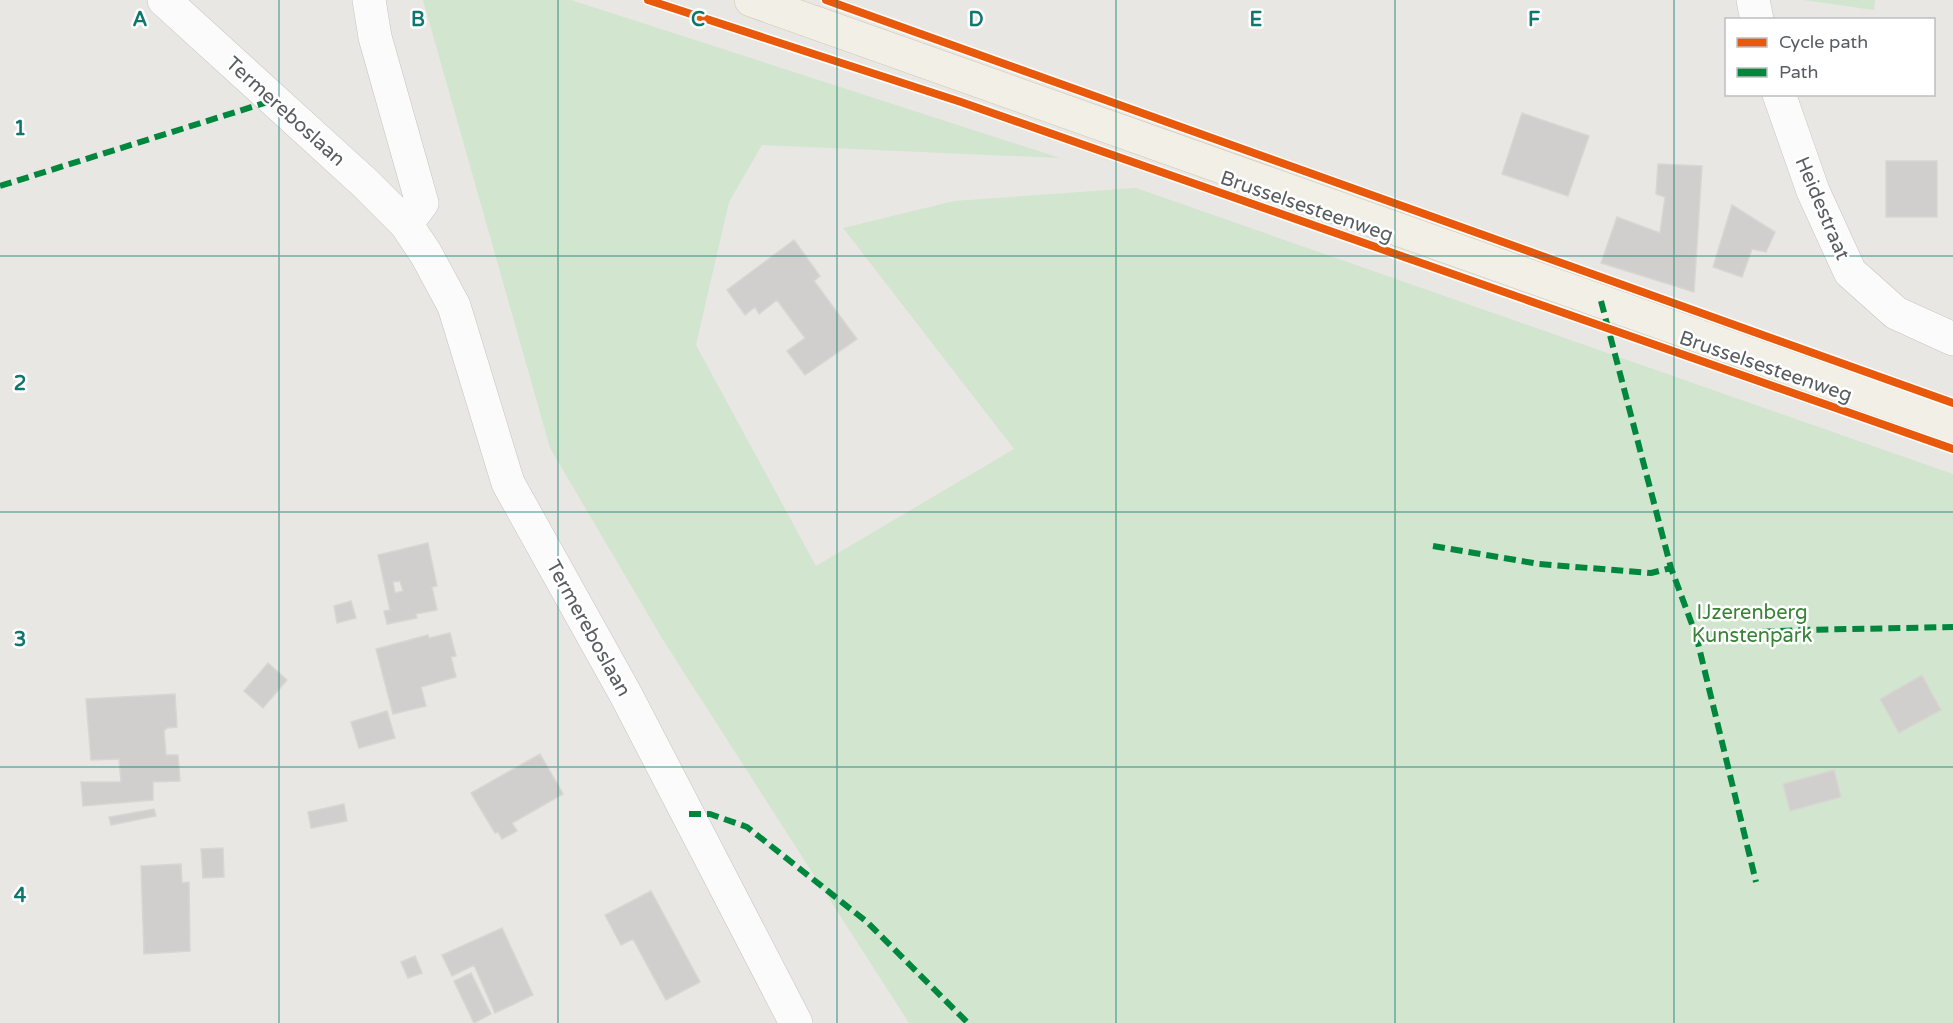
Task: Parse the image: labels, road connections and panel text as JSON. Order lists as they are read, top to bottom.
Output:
{
  "streets": {
    "main road": ["Brusselsesteenweg"],
    "street": ["Termereboslaan", "Heidestraat"]
  },
  "parks": ["IJzerenberg Kunstenpark"],
  "legend": ["Cycle path", "Path"],
  "grid": {
    "columns": [
      "A",
      "B",
      "C",
      "D",
      "E",
      "F"
    ],
    "rows": [
      "1",
      "2",
      "3",
      "4"
    ]
  }
}
